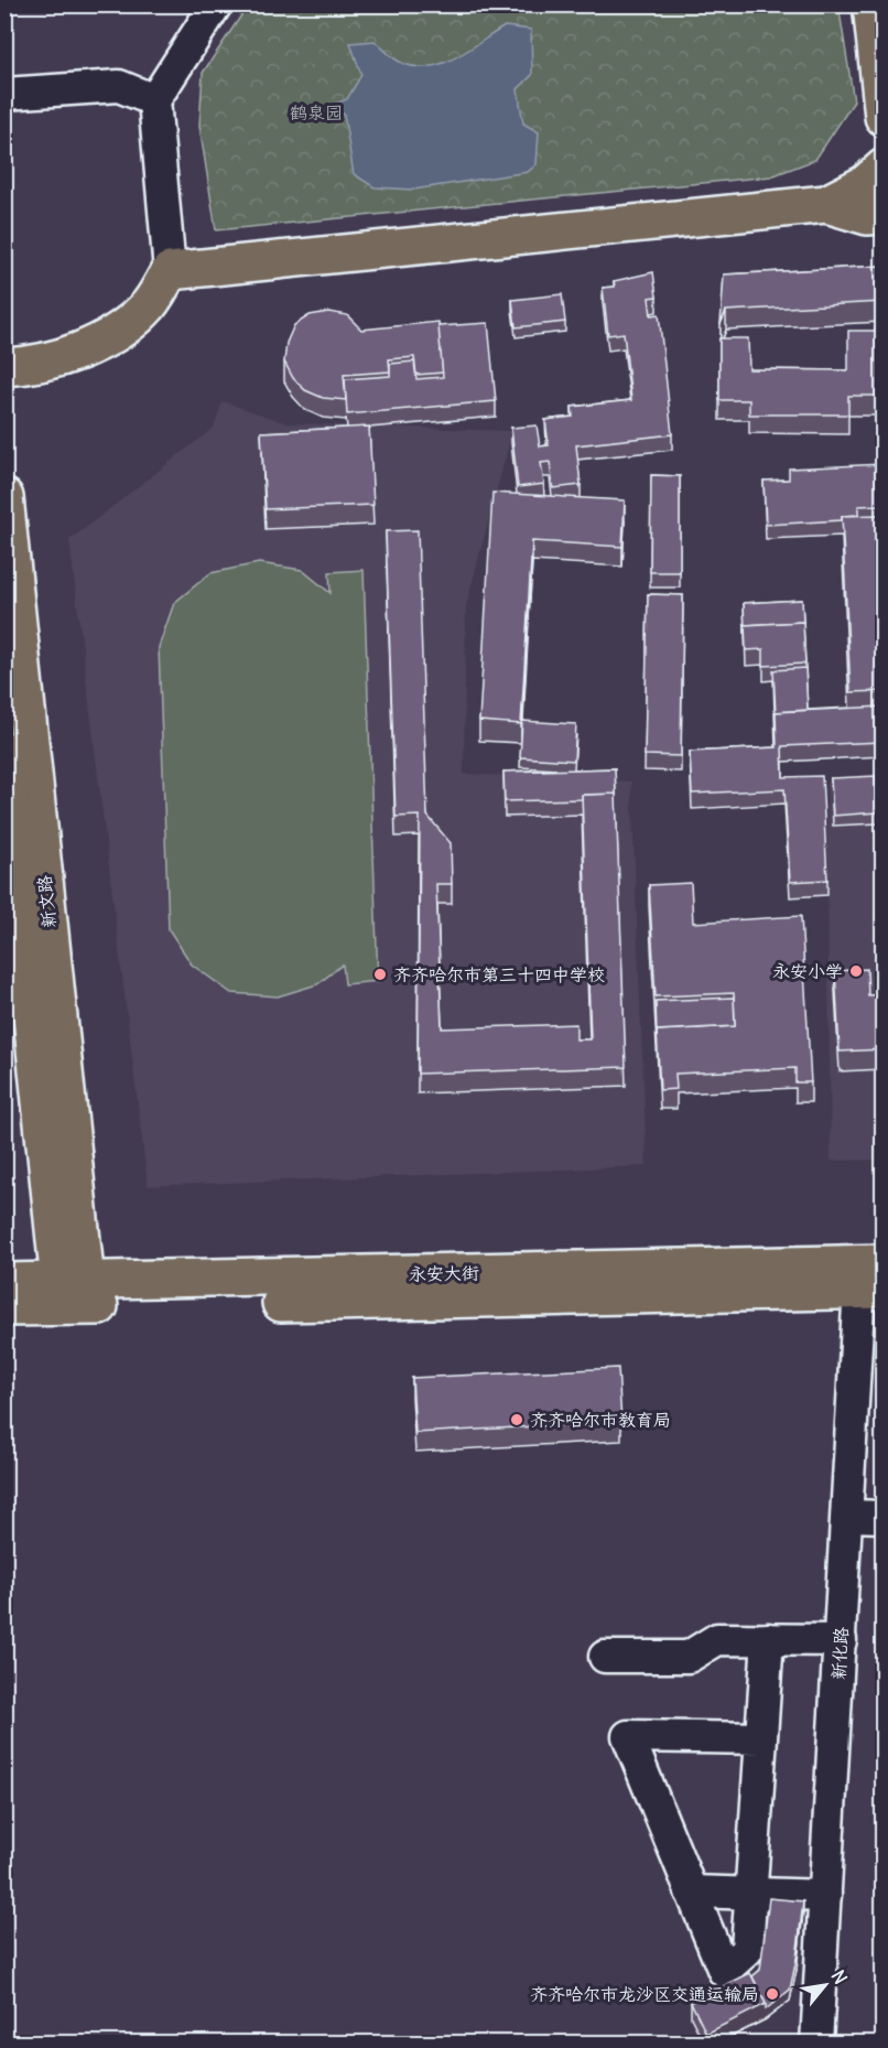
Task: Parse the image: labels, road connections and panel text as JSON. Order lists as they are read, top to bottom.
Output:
{
  "streets": {
    "main road": ["新文路", "永安大街"],
    "street": ["新化路"]
  },
  "crossings": [
    ["新文路", "永安大街"],
    ["永安大街", "新化路"]
  ],
  "parks": ["鹤泉园"],
  "places": [
    "永安小学",
    "齐齐哈尔市第三十四中学校",
    "齐齐哈尔市教育局",
    "齐齐哈尔市龙沙区交通运输局"
  ],
  "north": "top right"
}
